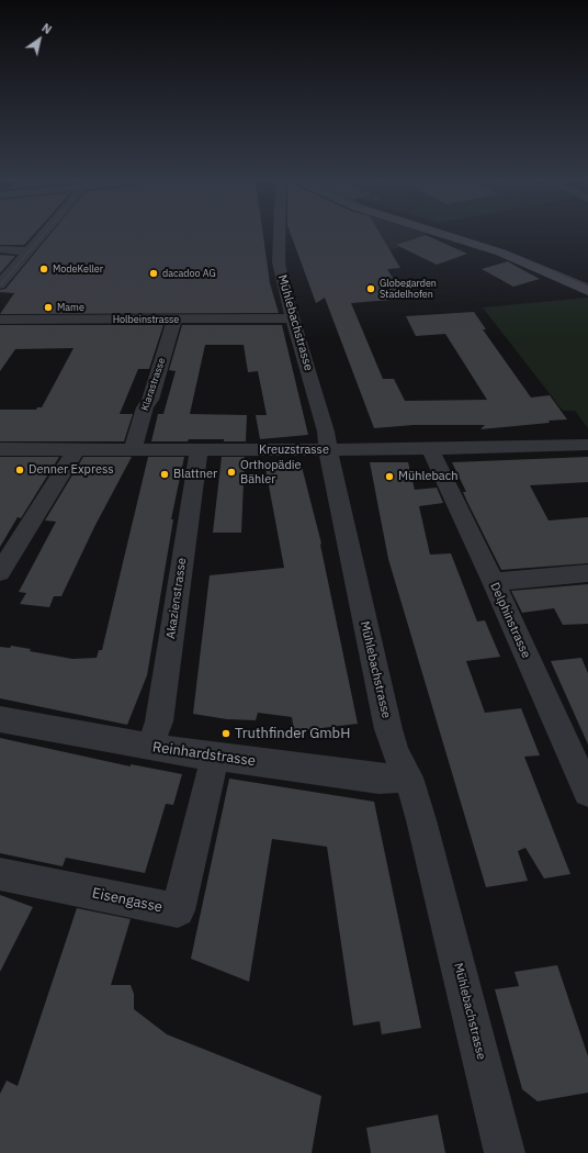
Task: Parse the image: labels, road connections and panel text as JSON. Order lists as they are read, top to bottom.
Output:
{
  "streets": {
    "street": [
      "Holbeinstrasse",
      "Mühlebachstrasse",
      "Klarastrasse",
      "Kreuzstrasse",
      "Akazienstrasse",
      "Delphinstrasse",
      "Reinhardstrasse",
      "Eisengasse"
    ]
  },
  "crossings": [
    ["Holbeinstrasse", "Mühlebachstrasse"],
    ["Holbeinstrasse", "Klarastrasse"],
    ["Mühlebachstrasse", "Kreuzstrasse"],
    ["Mühlebachstrasse", "Reinhardstrasse"],
    ["Klarastrasse", "Kreuzstrasse"],
    ["Kreuzstrasse", "Akazienstrasse"],
    ["Kreuzstrasse", "Delphinstrasse"],
    ["Akazienstrasse", "Reinhardstrasse"],
    ["Reinhardstrasse", "Eisengasse"]
  ],
  "places": [
    "ModeKeller",
    "dacadoo AG",
    "Globegarden Stadelhofen",
    "Mame",
    "Denner Express",
    "Orthopädie Bähler",
    "Blattner",
    "Mühlebach",
    "Truthfinder GmbH"
  ],
  "north": "top right"
}
